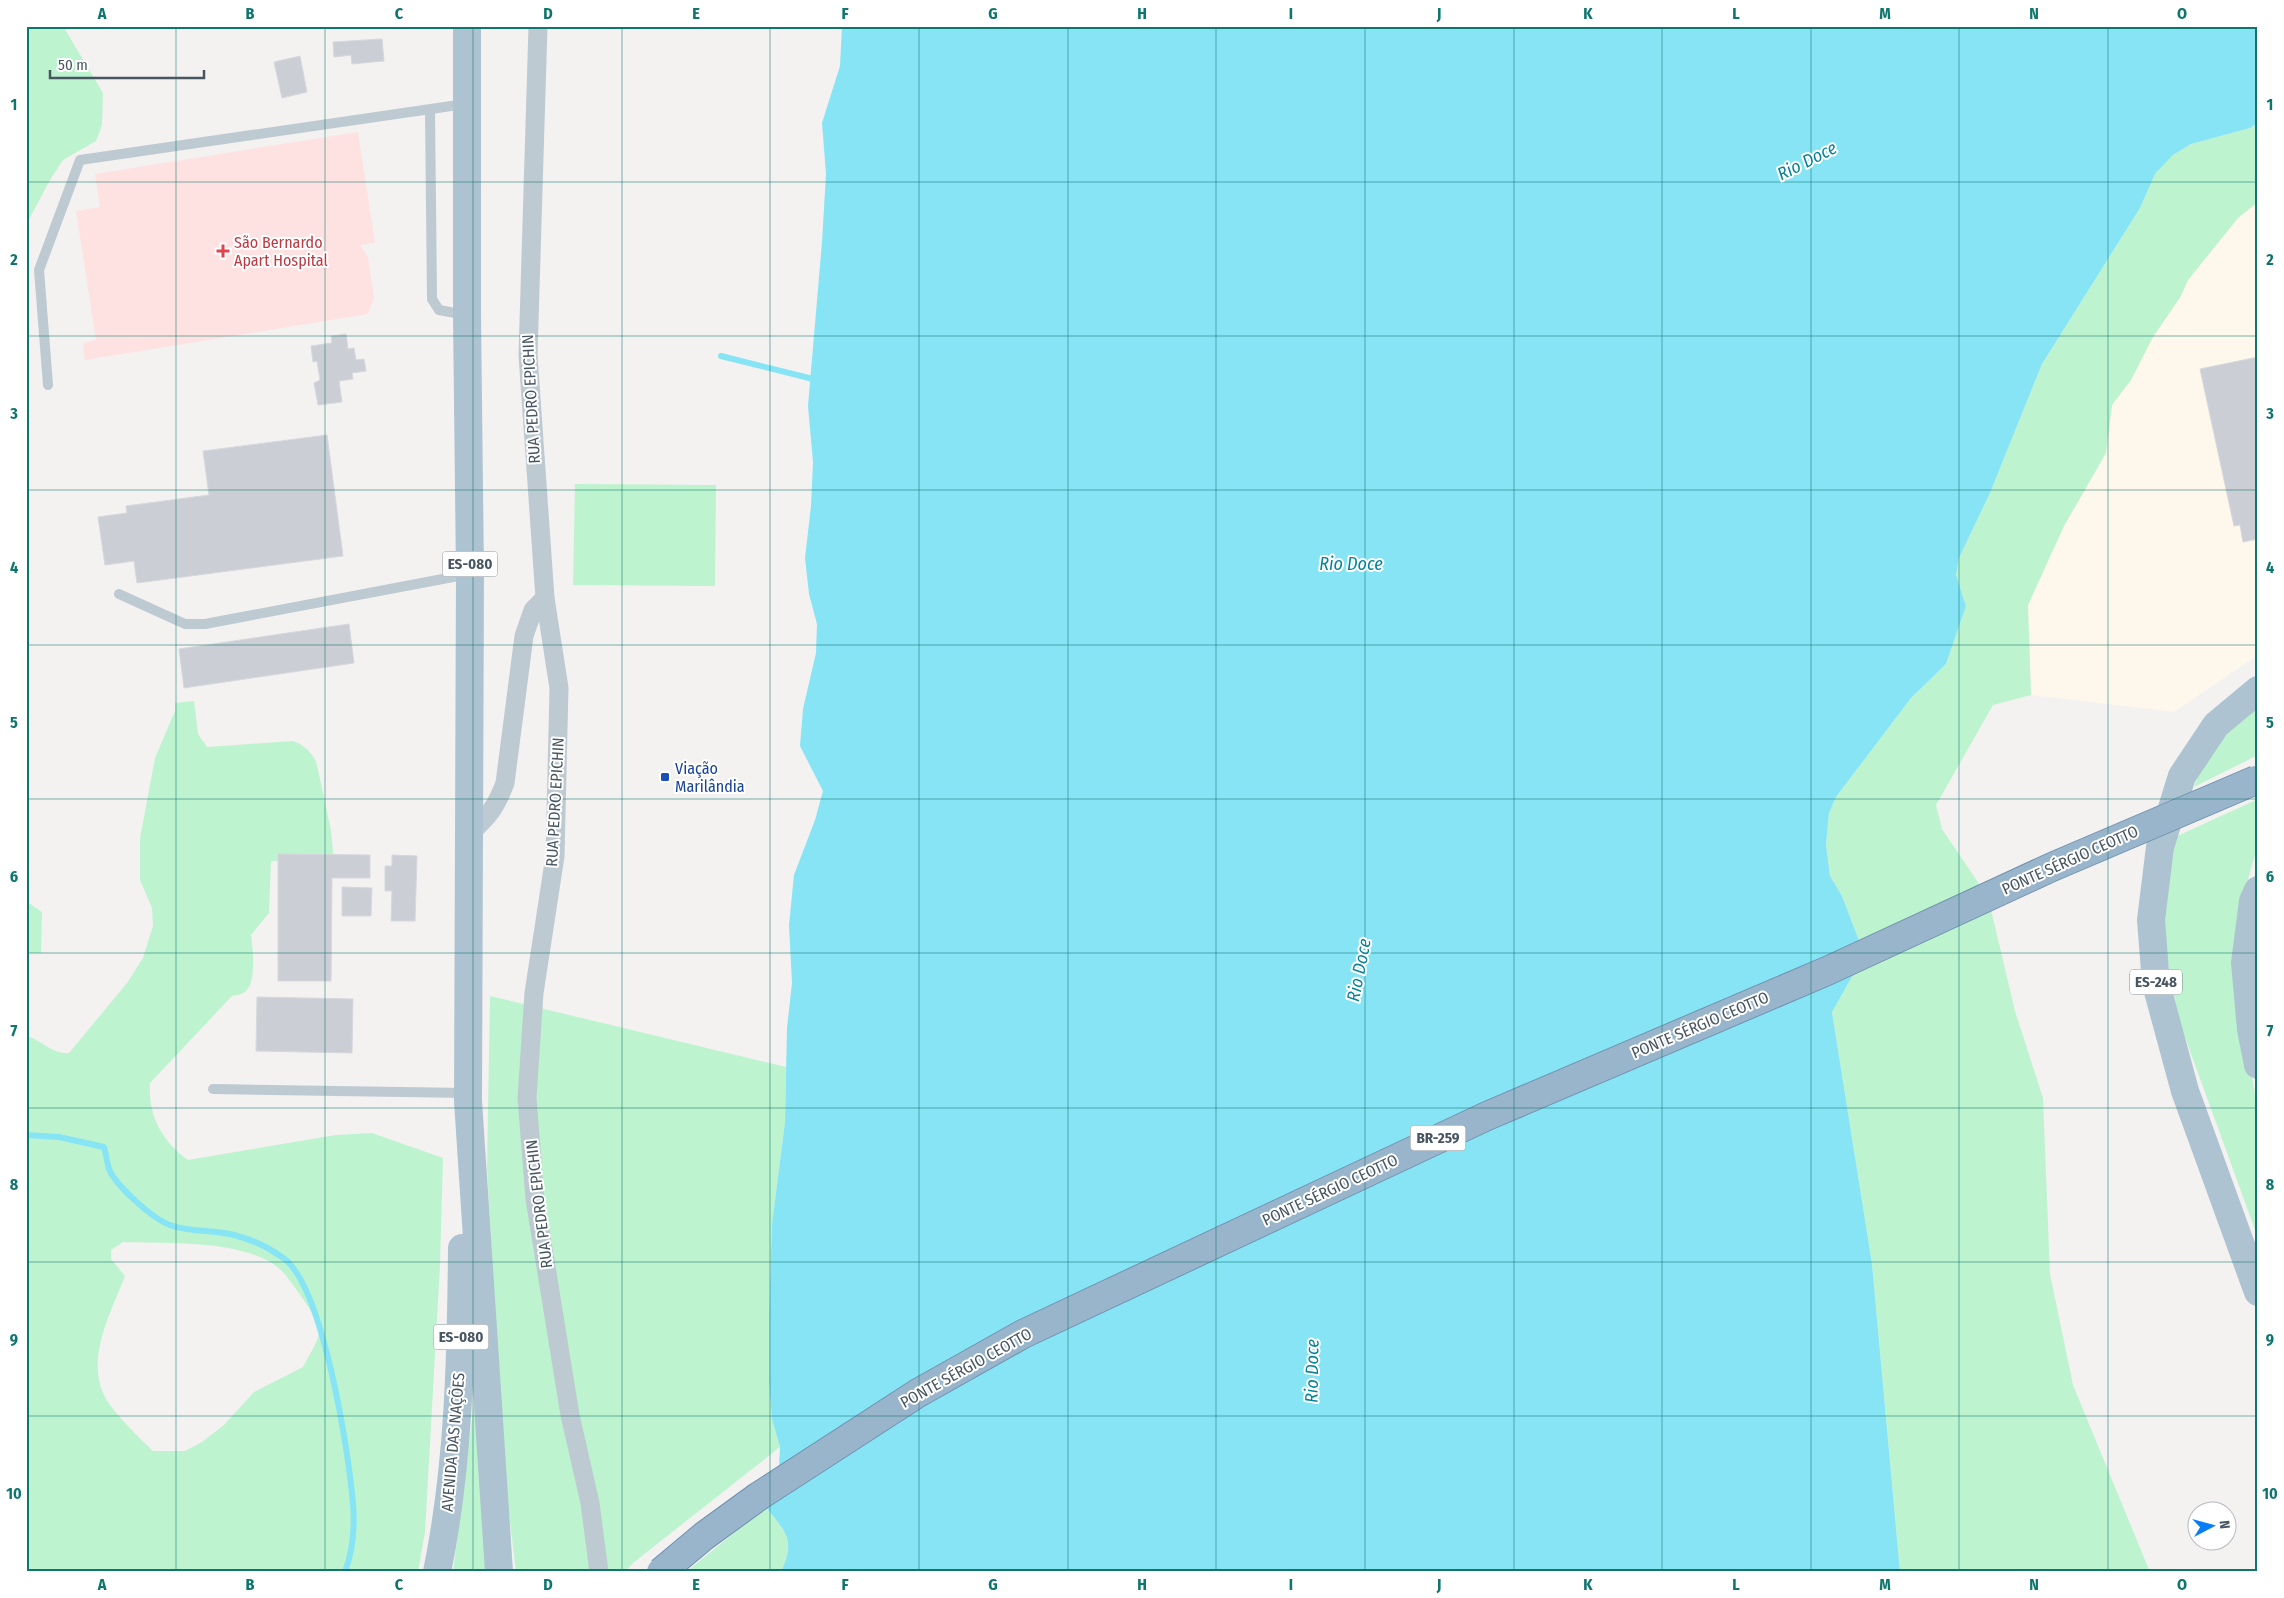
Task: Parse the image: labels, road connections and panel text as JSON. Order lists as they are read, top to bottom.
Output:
{
  "streets": {
    "highway": ["PONTE SÉRGIO CEOTTO", "BR-259"],
    "main road": ["ES-080", "ES-248", "AVENIDA DAS NAÇÕES"],
    "street": ["RUA PEDRO EPICHIN"]
  },
  "crossings": [
    ["ES-080", "AVENIDA DAS NAÇÕES"]
  ],
  "water": ["Rio Doce"],
  "places": {
    "health": ["São Bernardo Apart Hospital"],
    "transit": ["Viação Marilândia"]
  },
  "scale_bar": "50 m",
  "north": "right",
  "grid": {
    "columns": [
      "A",
      "B",
      "C",
      "D",
      "E",
      "F",
      "G",
      "H",
      "I",
      "J",
      "K",
      "L",
      "M",
      "N",
      "O"
    ],
    "rows": [
      "1",
      "2",
      "3",
      "4",
      "5",
      "6",
      "7",
      "8",
      "9",
      "10"
    ]
  }
}
